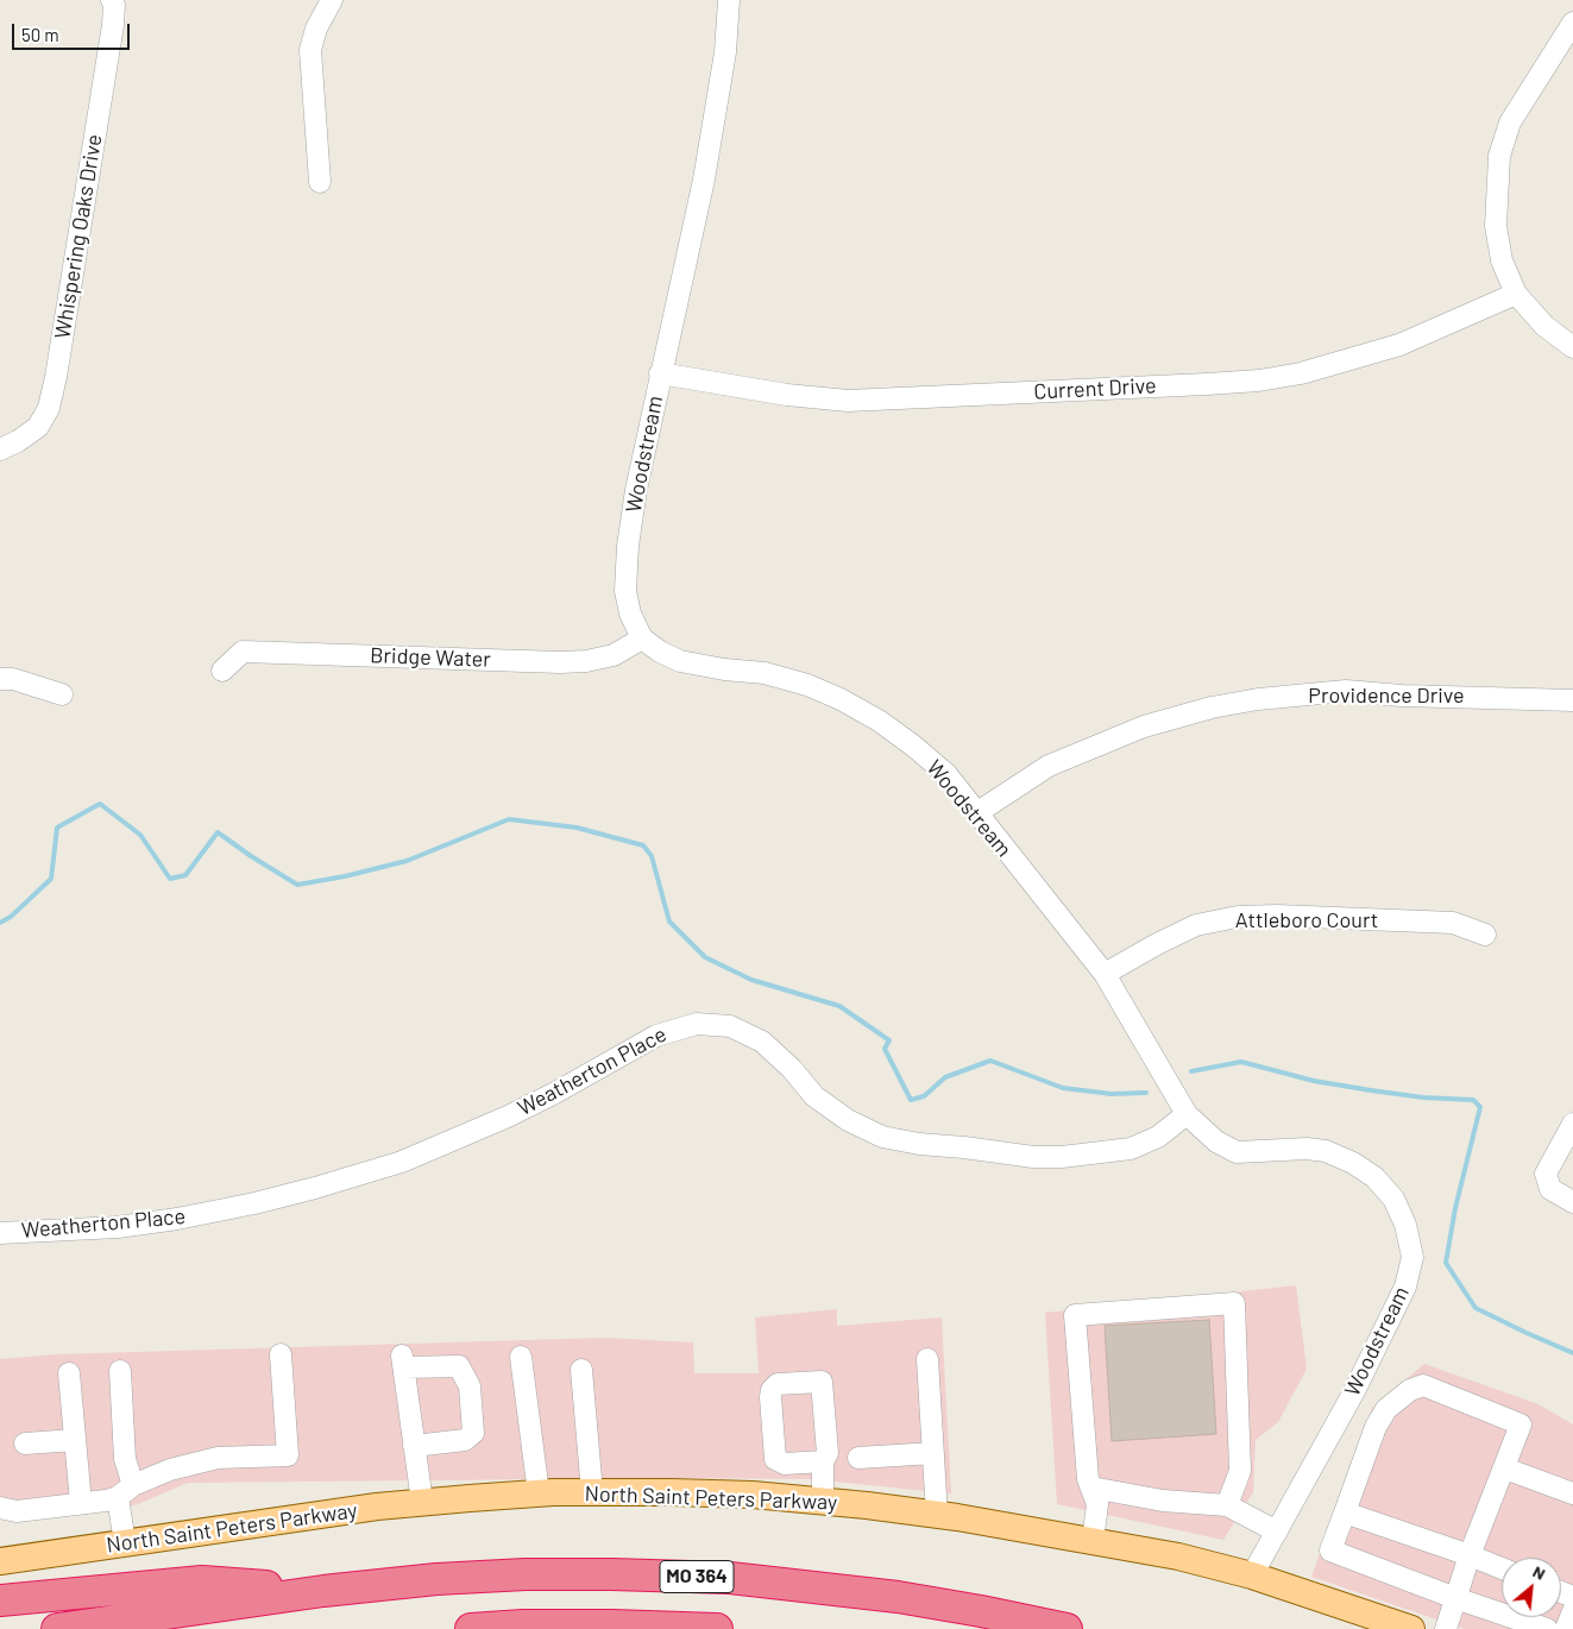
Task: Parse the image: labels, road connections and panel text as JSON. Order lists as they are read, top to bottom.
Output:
{
  "streets": {
    "highway": ["MO 364"],
    "main road": ["North Saint Peters Parkway"],
    "street": [
      "Whispering Oaks Drive",
      "Current Drive",
      "Woodstream",
      "Bridge Water",
      "Providence Drive",
      "Attleboro Court",
      "Weatherton Place"
    ]
  },
  "crossings": [
    ["Current Drive", "Woodstream"],
    ["Woodstream", "Bridge Water"],
    ["Woodstream", "Providence Drive"],
    ["Woodstream", "Attleboro Court"],
    ["Woodstream", "Weatherton Place"],
    ["Woodstream", "North Saint Peters Parkway"]
  ],
  "scale_bar": "50 m",
  "north": "top right"
}
